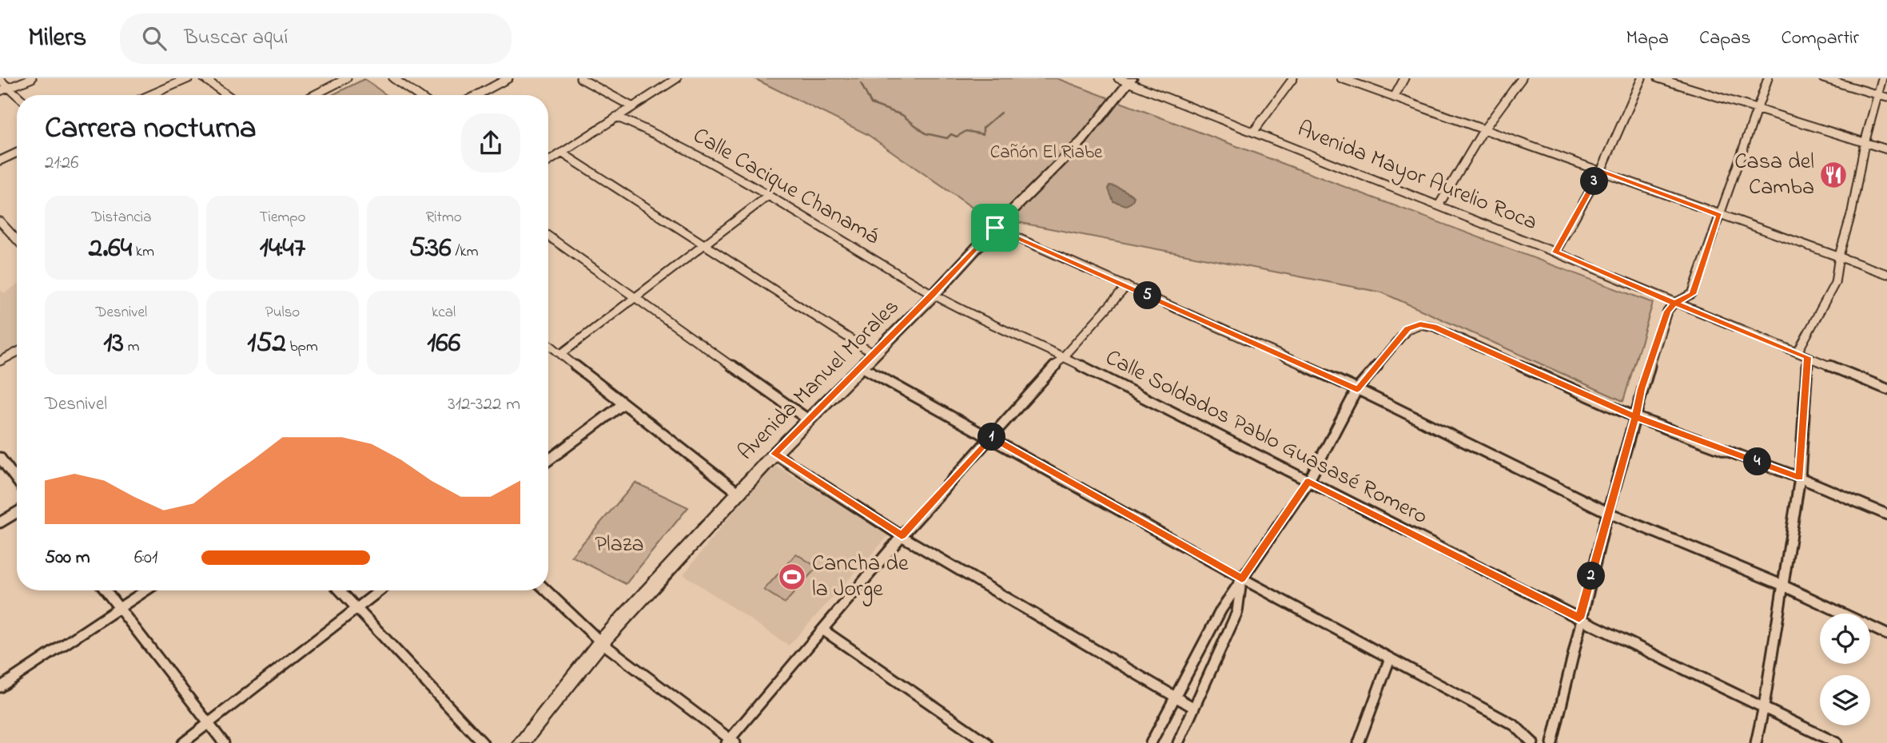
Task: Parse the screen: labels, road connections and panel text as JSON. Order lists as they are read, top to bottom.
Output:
{
  "streets": {
    "street": [
      "Avenida Mayor Aurelio Roca",
      "Calle Cacique Chanamá",
      "Avenida Manuel Morales",
      "Calle Soldados Pablo Guasasé Romero"
    ]
  },
  "crossings": [
    ["Avenida Mayor Aurelio Roca", "Avenida Manuel Morales"],
    ["Calle Cacique Chanamá", "Avenida Manuel Morales"],
    ["Calle Cacique Chanamá", "Calle Soldados Pablo Guasasé Romero"],
    ["Avenida Manuel Morales", "Calle Soldados Pablo Guasasé Romero"]
  ],
  "parks": ["Cañón El Riabe", "Plaza"],
  "places": {
    "restaurant": ["Casa del Camba"],
    "sports": ["Cancha de la Jorge"]
  },
  "page": {
    "header": "Milers",
    "search": "Buscar aquí",
    "nav": ["Mapa", "Capas", "Compartir"],
    "heading": ["Carrera nocturna", "21:26"],
    "pins": [
      "3",
      "5",
      "1",
      "4",
      "2"
    ],
    "stats": [
      ["Distancia", "2.64 km"],
      ["Tiempo", "14:47"],
      ["Ritmo", "5:36 /km"],
      ["Desnivel", "13 m"],
      ["Pulso", "152 bpm"],
      ["kcal", "166"]
    ],
    "chart": ["Desnivel", "312–322 m"],
    "list": [
      {
        "name": "500 m",
        "note": "6:01"
      }
    ]
  }
}
